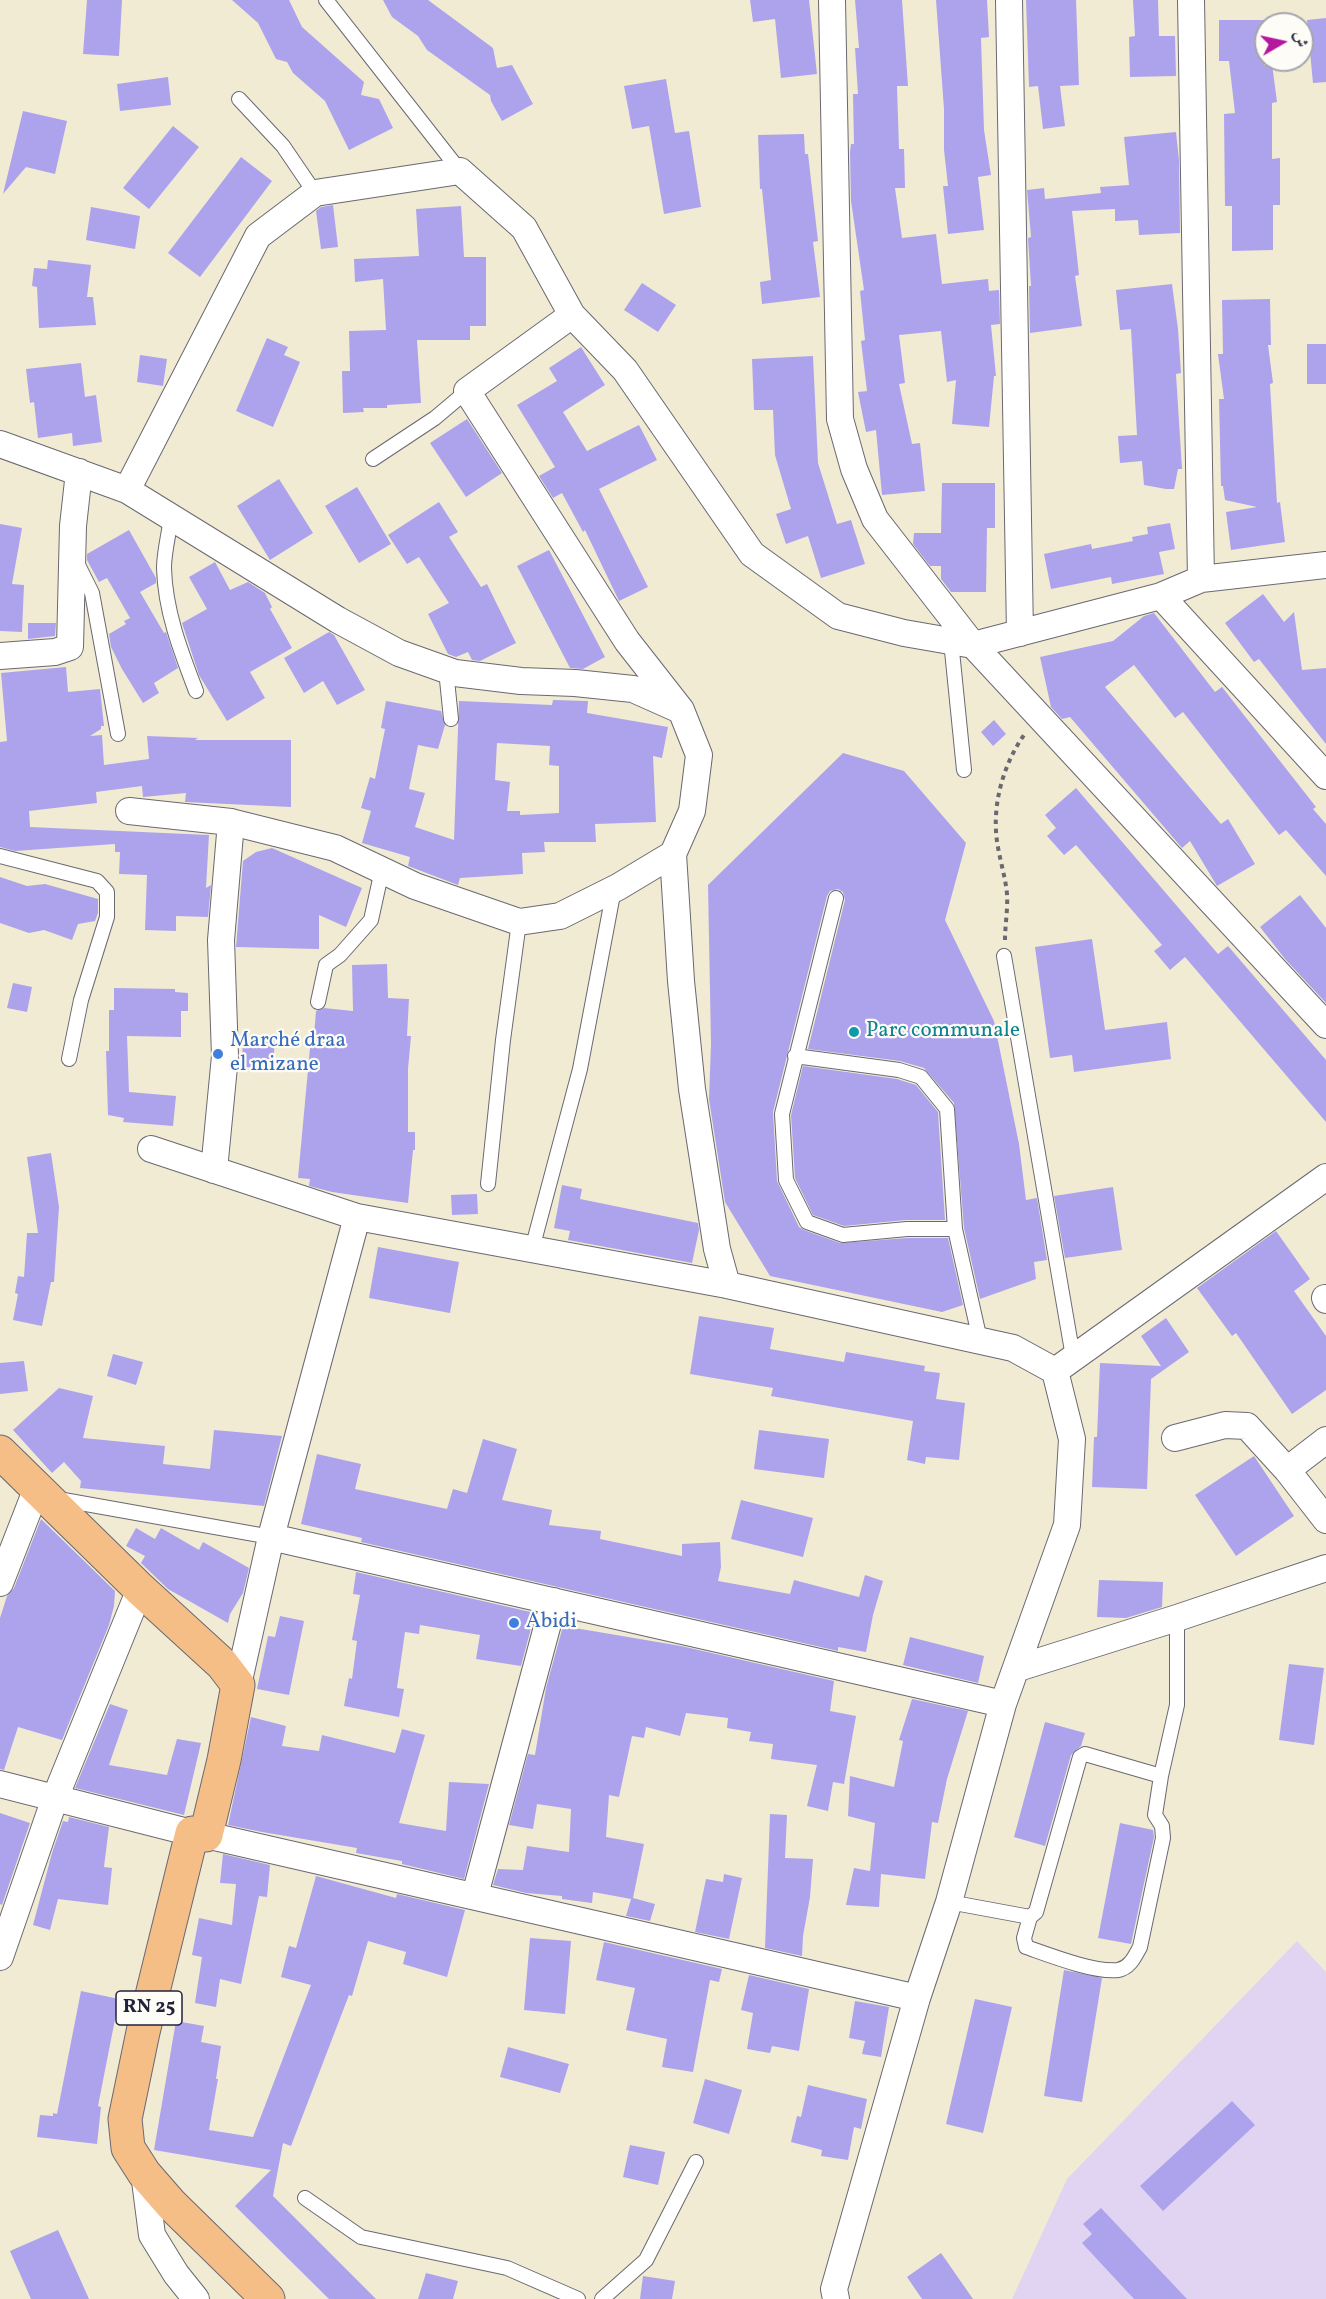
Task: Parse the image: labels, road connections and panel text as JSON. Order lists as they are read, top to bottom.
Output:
{
  "streets": {
    "main road": ["RN 25"]
  },
  "places": ["Parc communale", "Marché draa el mizane", "Abidi"],
  "north": "right"
}
